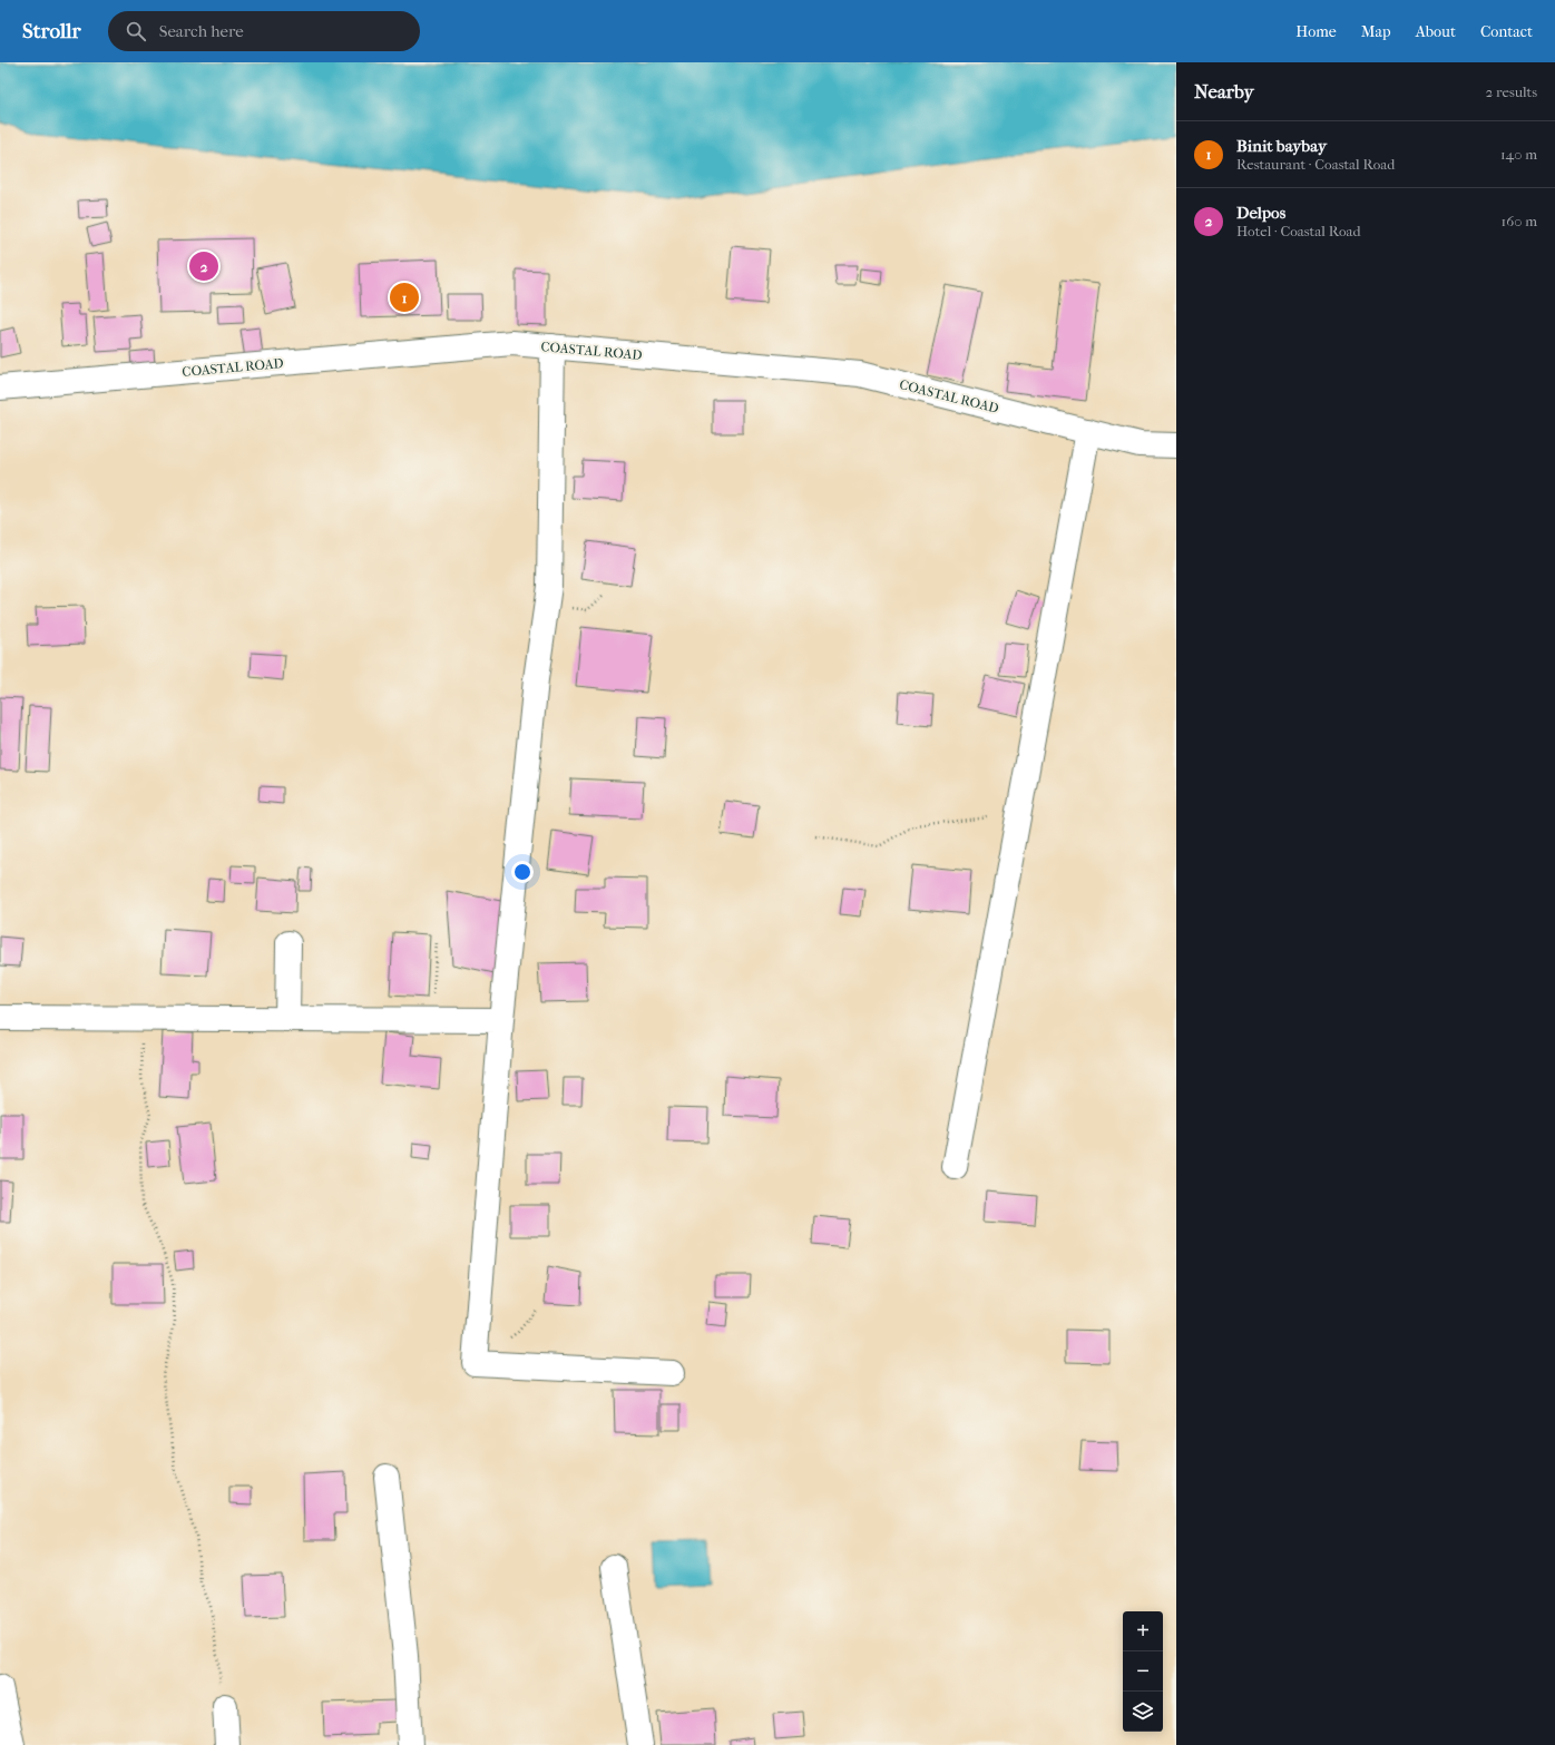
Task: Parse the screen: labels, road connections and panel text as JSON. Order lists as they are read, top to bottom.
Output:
{
  "streets": {
    "street": ["COASTAL ROAD"]
  },
  "page": {
    "header": "Strollr",
    "search": "Search here",
    "nav": [
      "Home",
      "Map",
      "About",
      "Contact"
    ],
    "heading": ["Nearby", "2 results"],
    "list": [
      {
        "mark": "1",
        "name": "Binit baybay",
        "note": "Restaurant · Coastal Road",
        "value": "140 m"
      },
      {
        "mark": "2",
        "name": "Delpos",
        "note": "Hotel · Coastal Road",
        "value": "160 m"
      }
    ],
    "pins": ["2", "1"],
    "map_buttons": ["+", "−"]
  }
}
